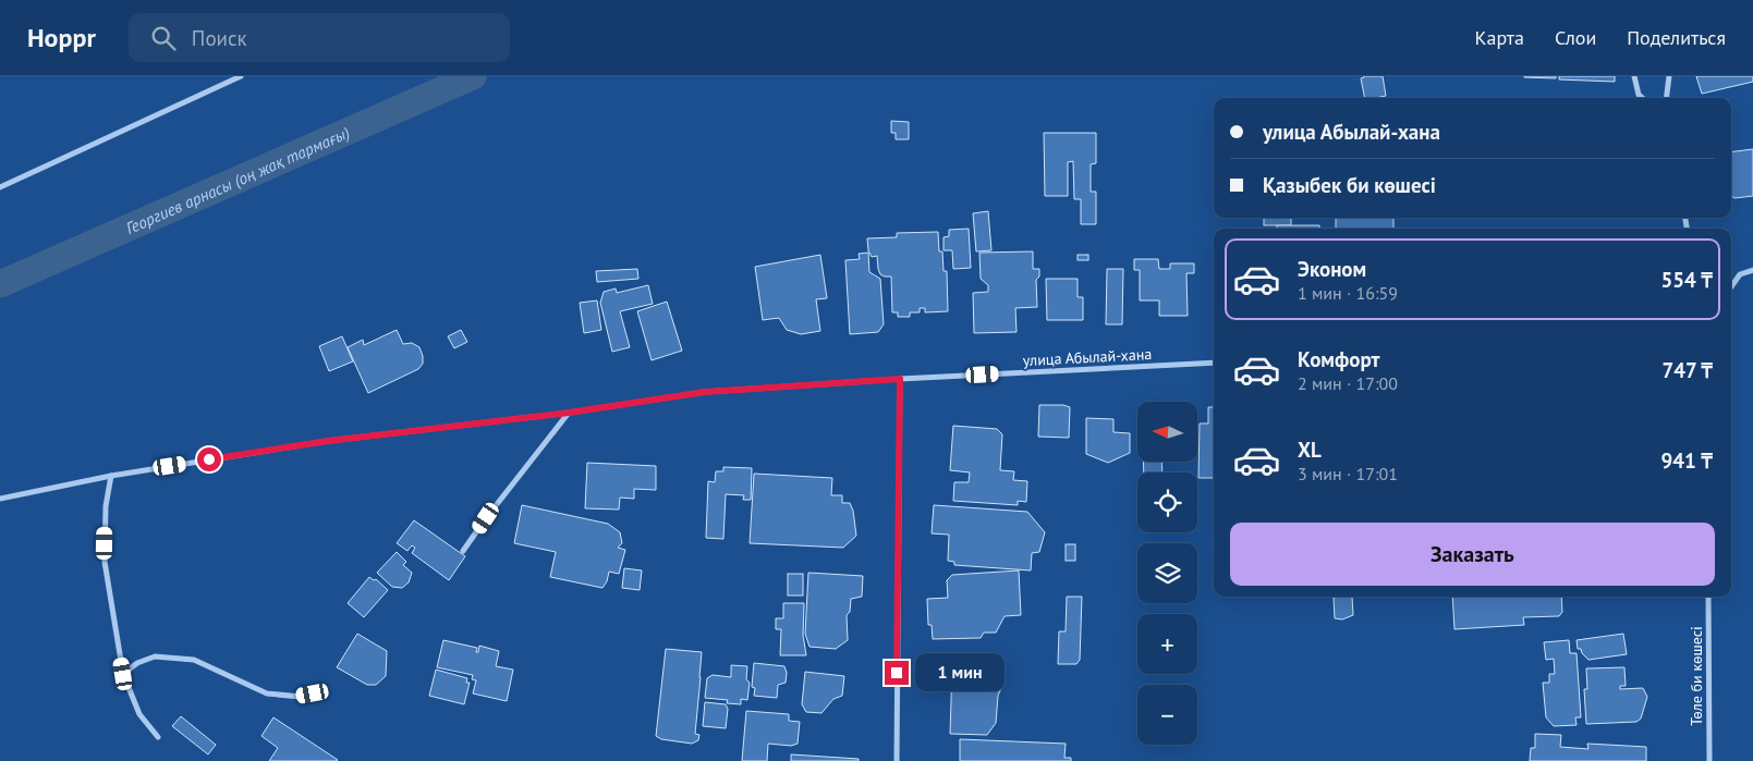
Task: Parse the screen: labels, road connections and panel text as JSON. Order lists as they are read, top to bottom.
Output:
{
  "streets": {
    "street": ["улица Абылай-хана", "Төле би көшесі"]
  },
  "water": ["Георгиев арнасы (оң жақ тармағы)"],
  "north": "left",
  "page": {
    "header": "Hoppr",
    "search": "Поиск",
    "nav": ["Карта", "Слои", "Поделиться"],
    "banner": ["улица Абылай-хана", "Қазыбек би көшесі"],
    "list": [
      {
        "name": "Эконом",
        "note": "1 мин · 16:59",
        "value": "554 ₸"
      },
      {
        "name": "Комфорт",
        "note": "2 мин · 17:00",
        "value": "747 ₸"
      },
      {
        "name": "XL",
        "note": "3 мин · 17:01",
        "value": "941 ₸"
      }
    ],
    "map_buttons": ["+", "−"],
    "buttons": "Заказать",
    "bubble": "1 мин"
  }
}
